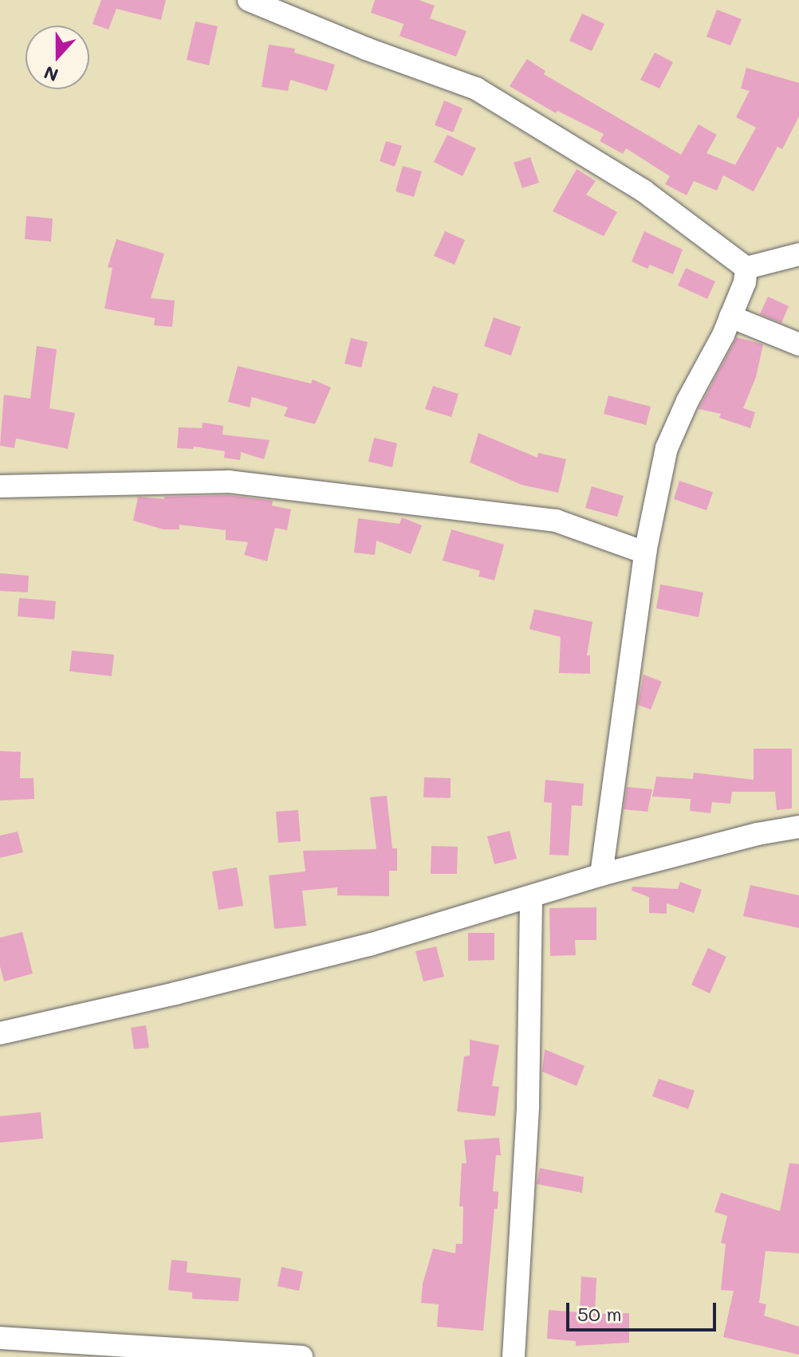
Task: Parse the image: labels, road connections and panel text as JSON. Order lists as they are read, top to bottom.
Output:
{
  "scale_bar": "50 m",
  "north": "bottom"
}
